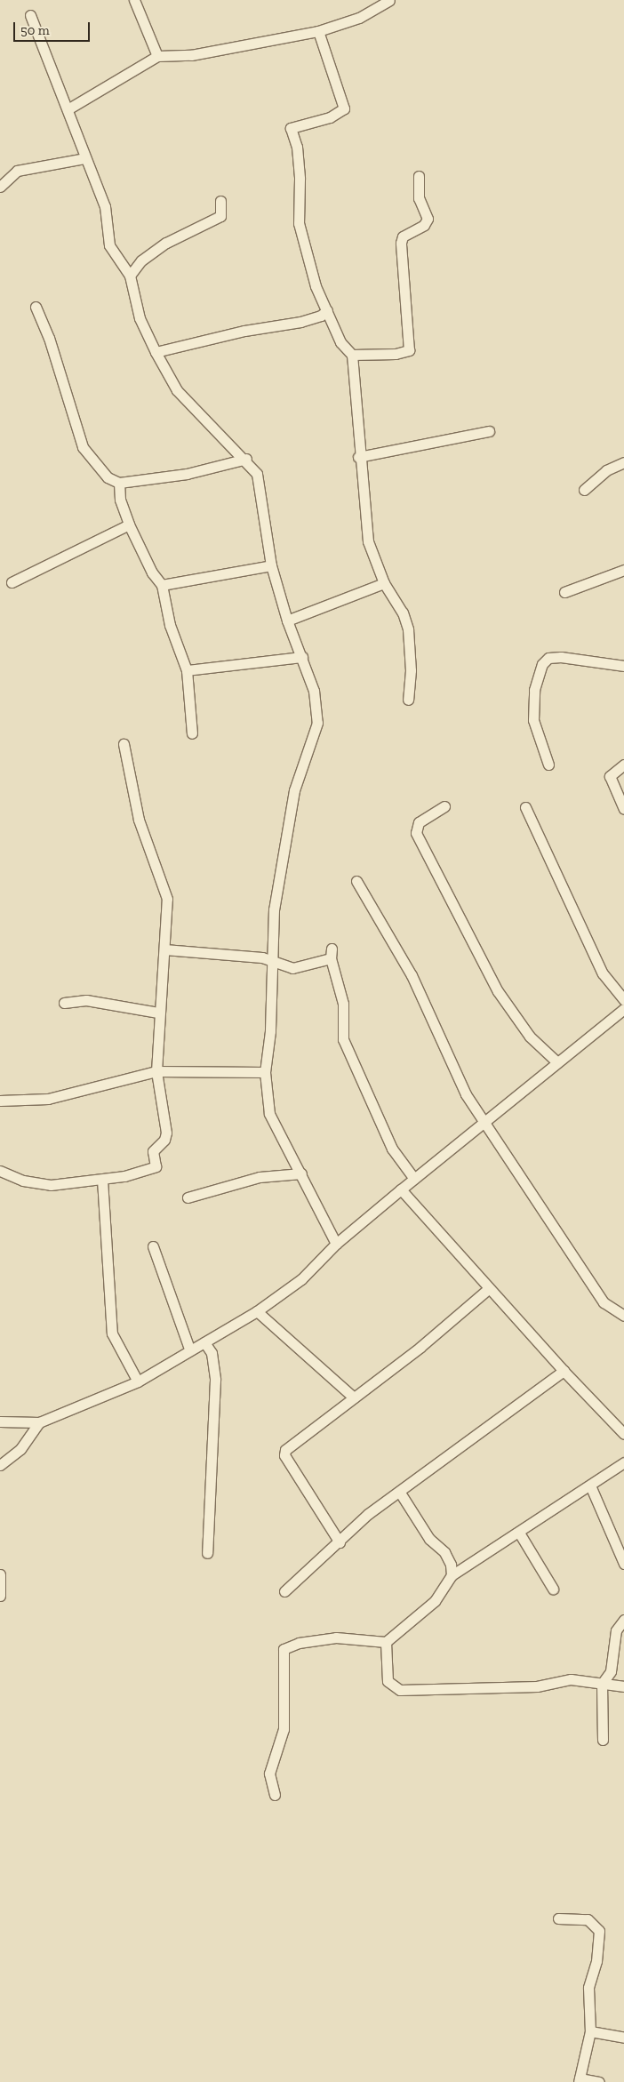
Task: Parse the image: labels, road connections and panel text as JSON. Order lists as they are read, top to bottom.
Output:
{
  "scale_bar": "50 m"
}
